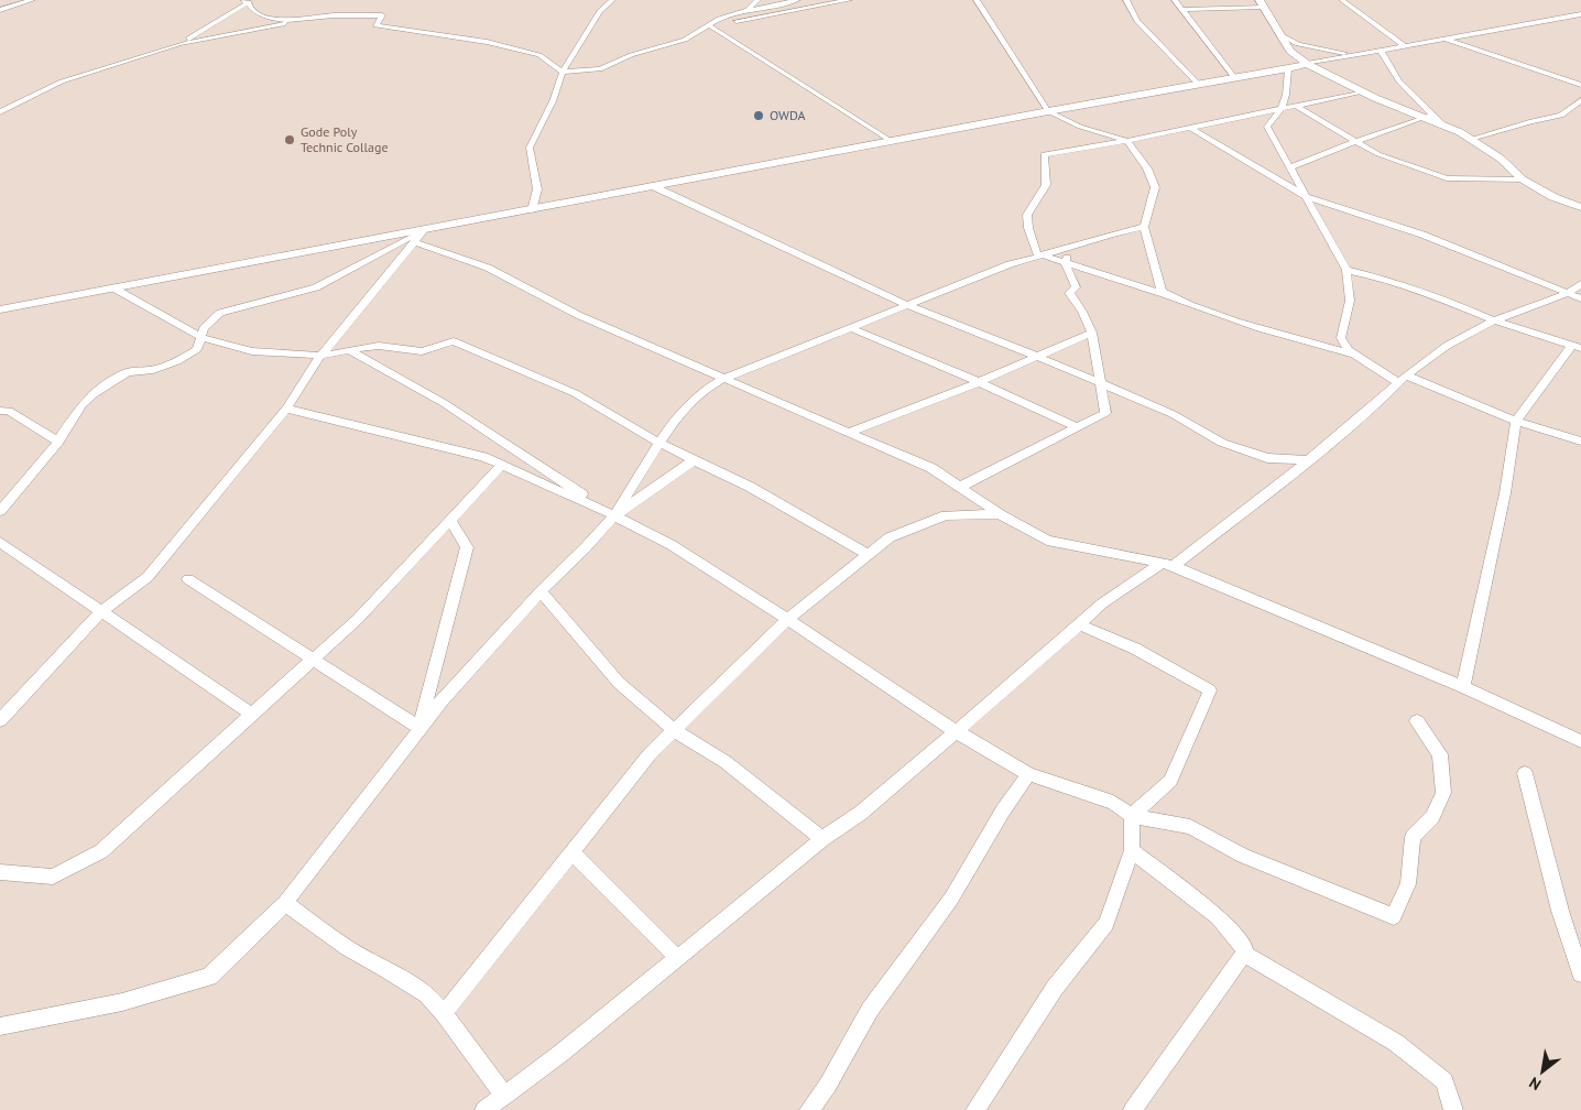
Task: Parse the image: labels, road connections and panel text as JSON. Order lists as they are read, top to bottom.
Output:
{
  "places": ["OWDA", "Gode Poly Technic Collage"],
  "north": "bottom left"
}
